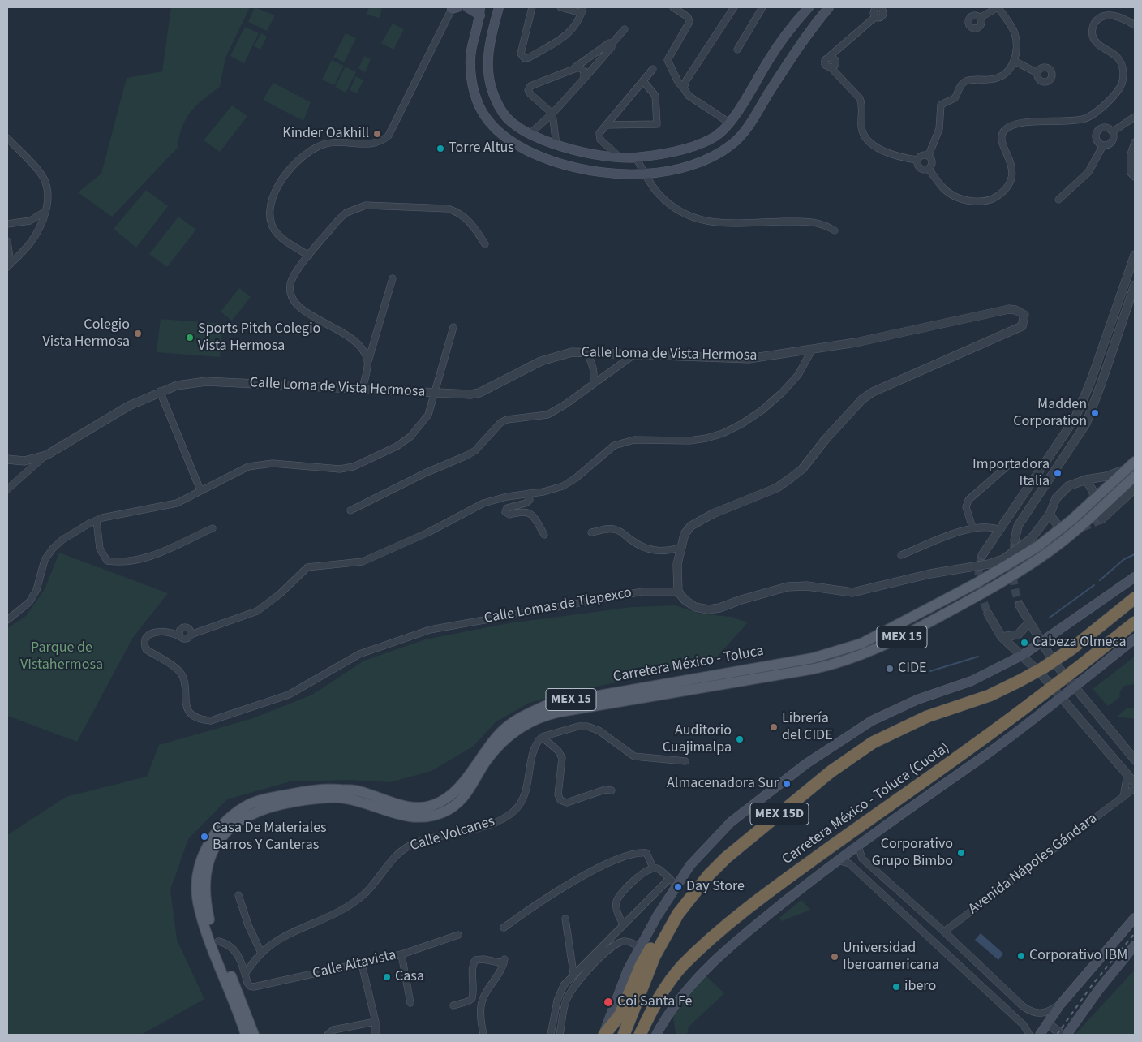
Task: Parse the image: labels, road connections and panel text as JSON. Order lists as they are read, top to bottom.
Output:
{
  "streets": {
    "highway": ["Carretera México - Toluca (Cuota)", "MEX 15D"],
    "main road": ["MEX 15", "Carretera México - Toluca"],
    "street": [
      "Calle Loma de Vista Hermosa",
      "Calle Lomas de Tlapexco",
      "Calle Volcanes",
      "Avenida Nápoles Gándara",
      "Calle Altavista"
    ]
  },
  "crossings": [
    ["Calle Loma de Vista Hermosa", "Calle Lomas de Tlapexco"],
    ["Calle Volcanes", "Calle Altavista"]
  ],
  "parks": ["Parque de VIstahermosa"],
  "places": [
    "Kinder Oakhill",
    "Torre Altus",
    "Colegio Vista Hermosa",
    "Sports Pitch Colegio Vista Hermosa",
    "Madden Corporation",
    "Importadora Italia",
    "Cabeza Olmeca",
    "CIDE",
    "Librería del CIDE",
    "Auditorio Cuajimalpa",
    "Almacenadora Sur",
    "Casa De Materiales Barros Y Canteras",
    "Corporativo Grupo Bimbo",
    "Day Store",
    "Corporativo IBM",
    "Universidad Iberoamericana",
    "Casa",
    "ibero",
    "Coi Santa Fe"
  ]
}
